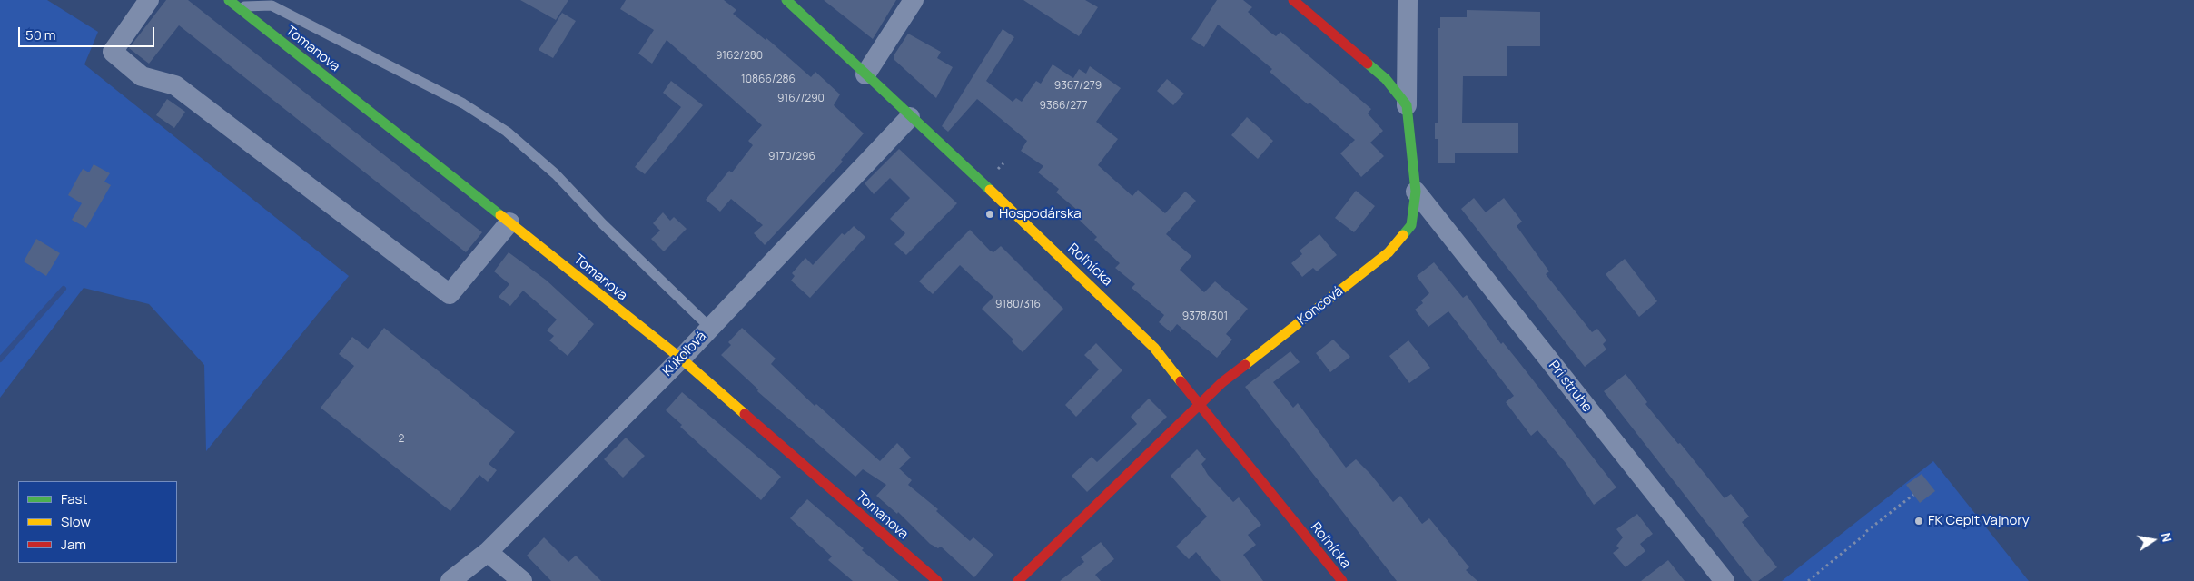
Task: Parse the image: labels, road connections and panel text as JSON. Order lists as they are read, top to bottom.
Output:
{
  "streets": {
    "street": [
      "Tomanova",
      "Roľnícka",
      "Koncová",
      "Kúkoľová",
      "Pri struhe"
    ]
  },
  "crossings": [
    ["Tomanova", "Kúkoľová"],
    ["Roľnícka", "Koncová"],
    ["Roľnícka", "Kúkoľová"],
    ["Koncová", "Pri struhe"]
  ],
  "places": ["Hospodárska", "FK Cepit Vajnory"],
  "house_numbers": [
    "9162/280",
    "10866/286",
    "9367/279",
    "9167/290",
    "9366/277",
    "9170/296",
    "9180/316",
    "9378/301",
    "2"
  ],
  "legend": ["Fast", "Slow", "Jam"],
  "scale_bar": "50 m",
  "north": "right"
}
